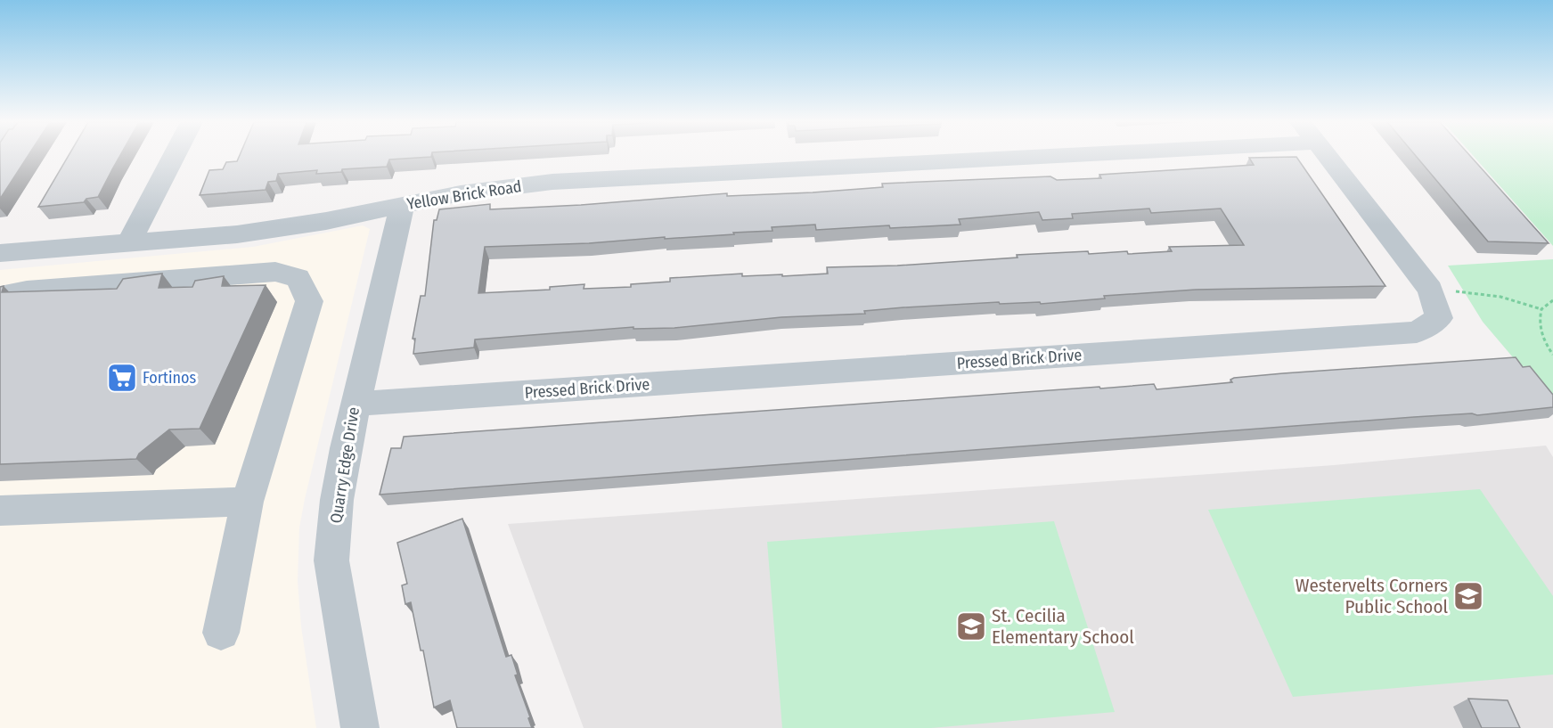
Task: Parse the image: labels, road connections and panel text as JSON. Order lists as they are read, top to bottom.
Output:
{
  "streets": {
    "street": ["Yellow Brick Road", "Pressed Brick Drive", "Quarry Edge Drive"]
  },
  "crossings": [
    ["Yellow Brick Road", "Quarry Edge Drive"],
    ["Pressed Brick Drive", "Quarry Edge Drive"]
  ],
  "places": {
    "supermarket": ["Fortinos"],
    "school or university": ["Westervelts Corners Public School", "St. Cecilia Elementary School"]
  }
}
